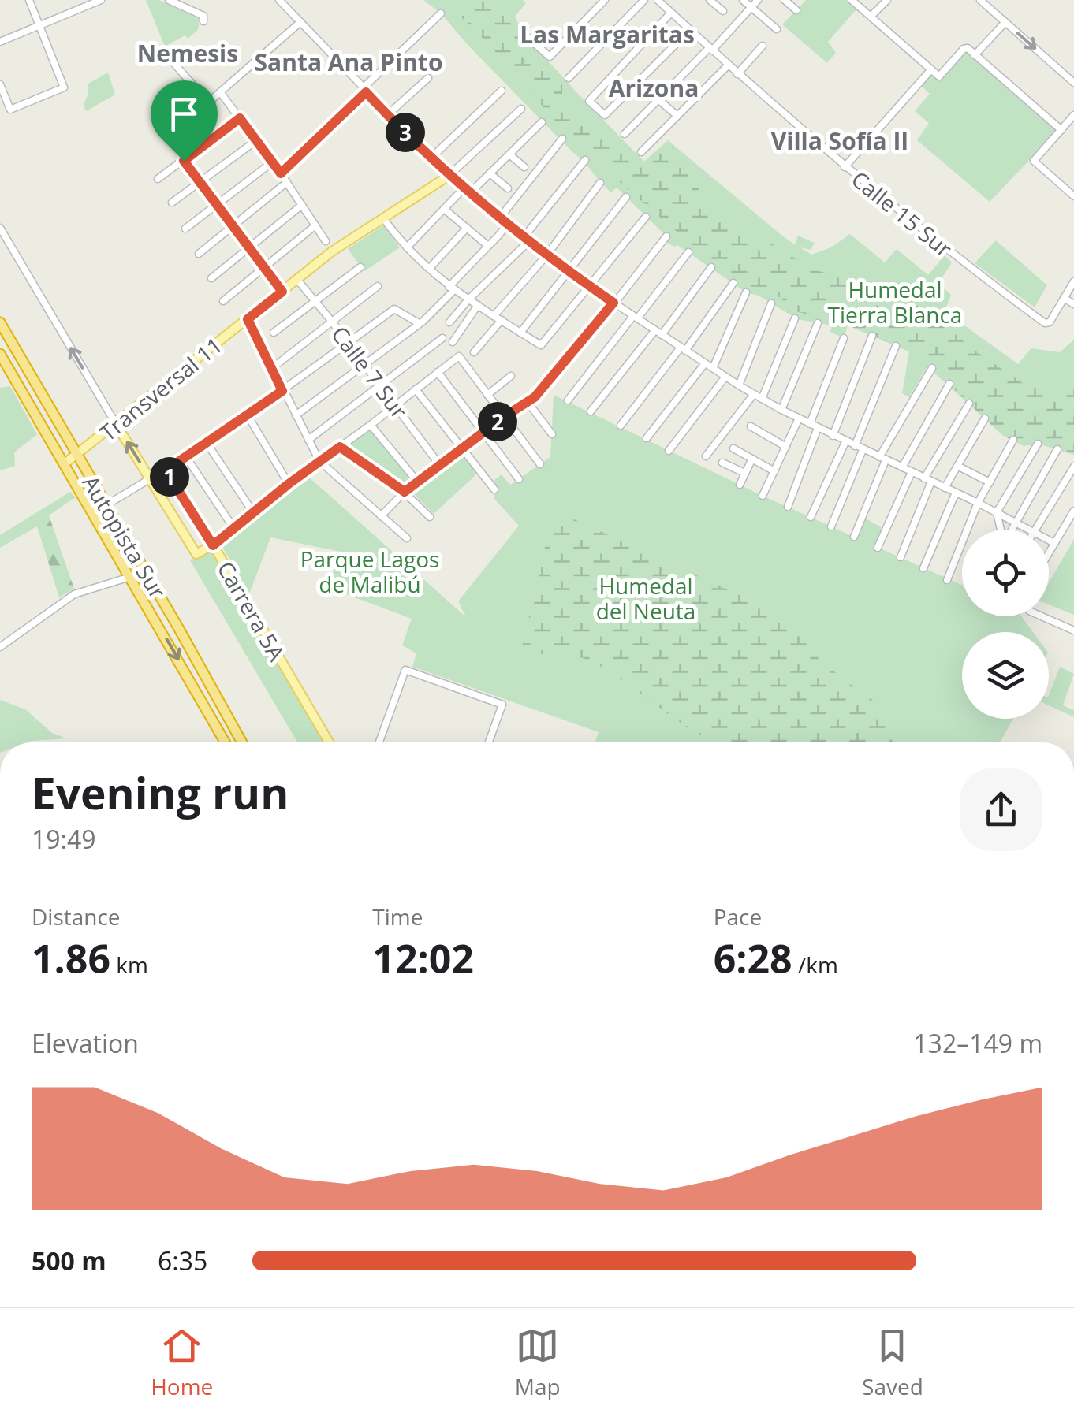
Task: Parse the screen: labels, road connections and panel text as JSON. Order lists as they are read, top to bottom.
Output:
{
  "streets": {
    "highway": ["Autopista Sur"],
    "main road": ["Transversal 11", "Carrera 5A"],
    "street": ["Calle 15 Sur", "Calle 7 Sur"]
  },
  "crossings": [
    ["Calle 7 Sur", "Transversal 11"],
    ["Transversal 11", "Autopista Sur"]
  ],
  "districts": [
    "Las Margaritas",
    "Nemesis",
    "Santa Ana Pinto",
    "Arizona",
    "Villa Sofía II"
  ],
  "parks": ["Humedal Tierra Blanca", "Parque Lagos de Malibú", "Humedal del Neuta"],
  "page": {
    "pins": ["3", "2", "1"],
    "heading": ["Evening run", "19:49"],
    "stats": [
      ["Distance", "1.86 km"],
      ["Time", "12:02"],
      ["Pace", "6:28 /km"]
    ],
    "chart": ["Elevation", "132–149 m"],
    "list": [
      {
        "name": "500 m",
        "note": "6:35"
      }
    ],
    "tabs": ["Home", "Map", "Saved"]
  }
}
